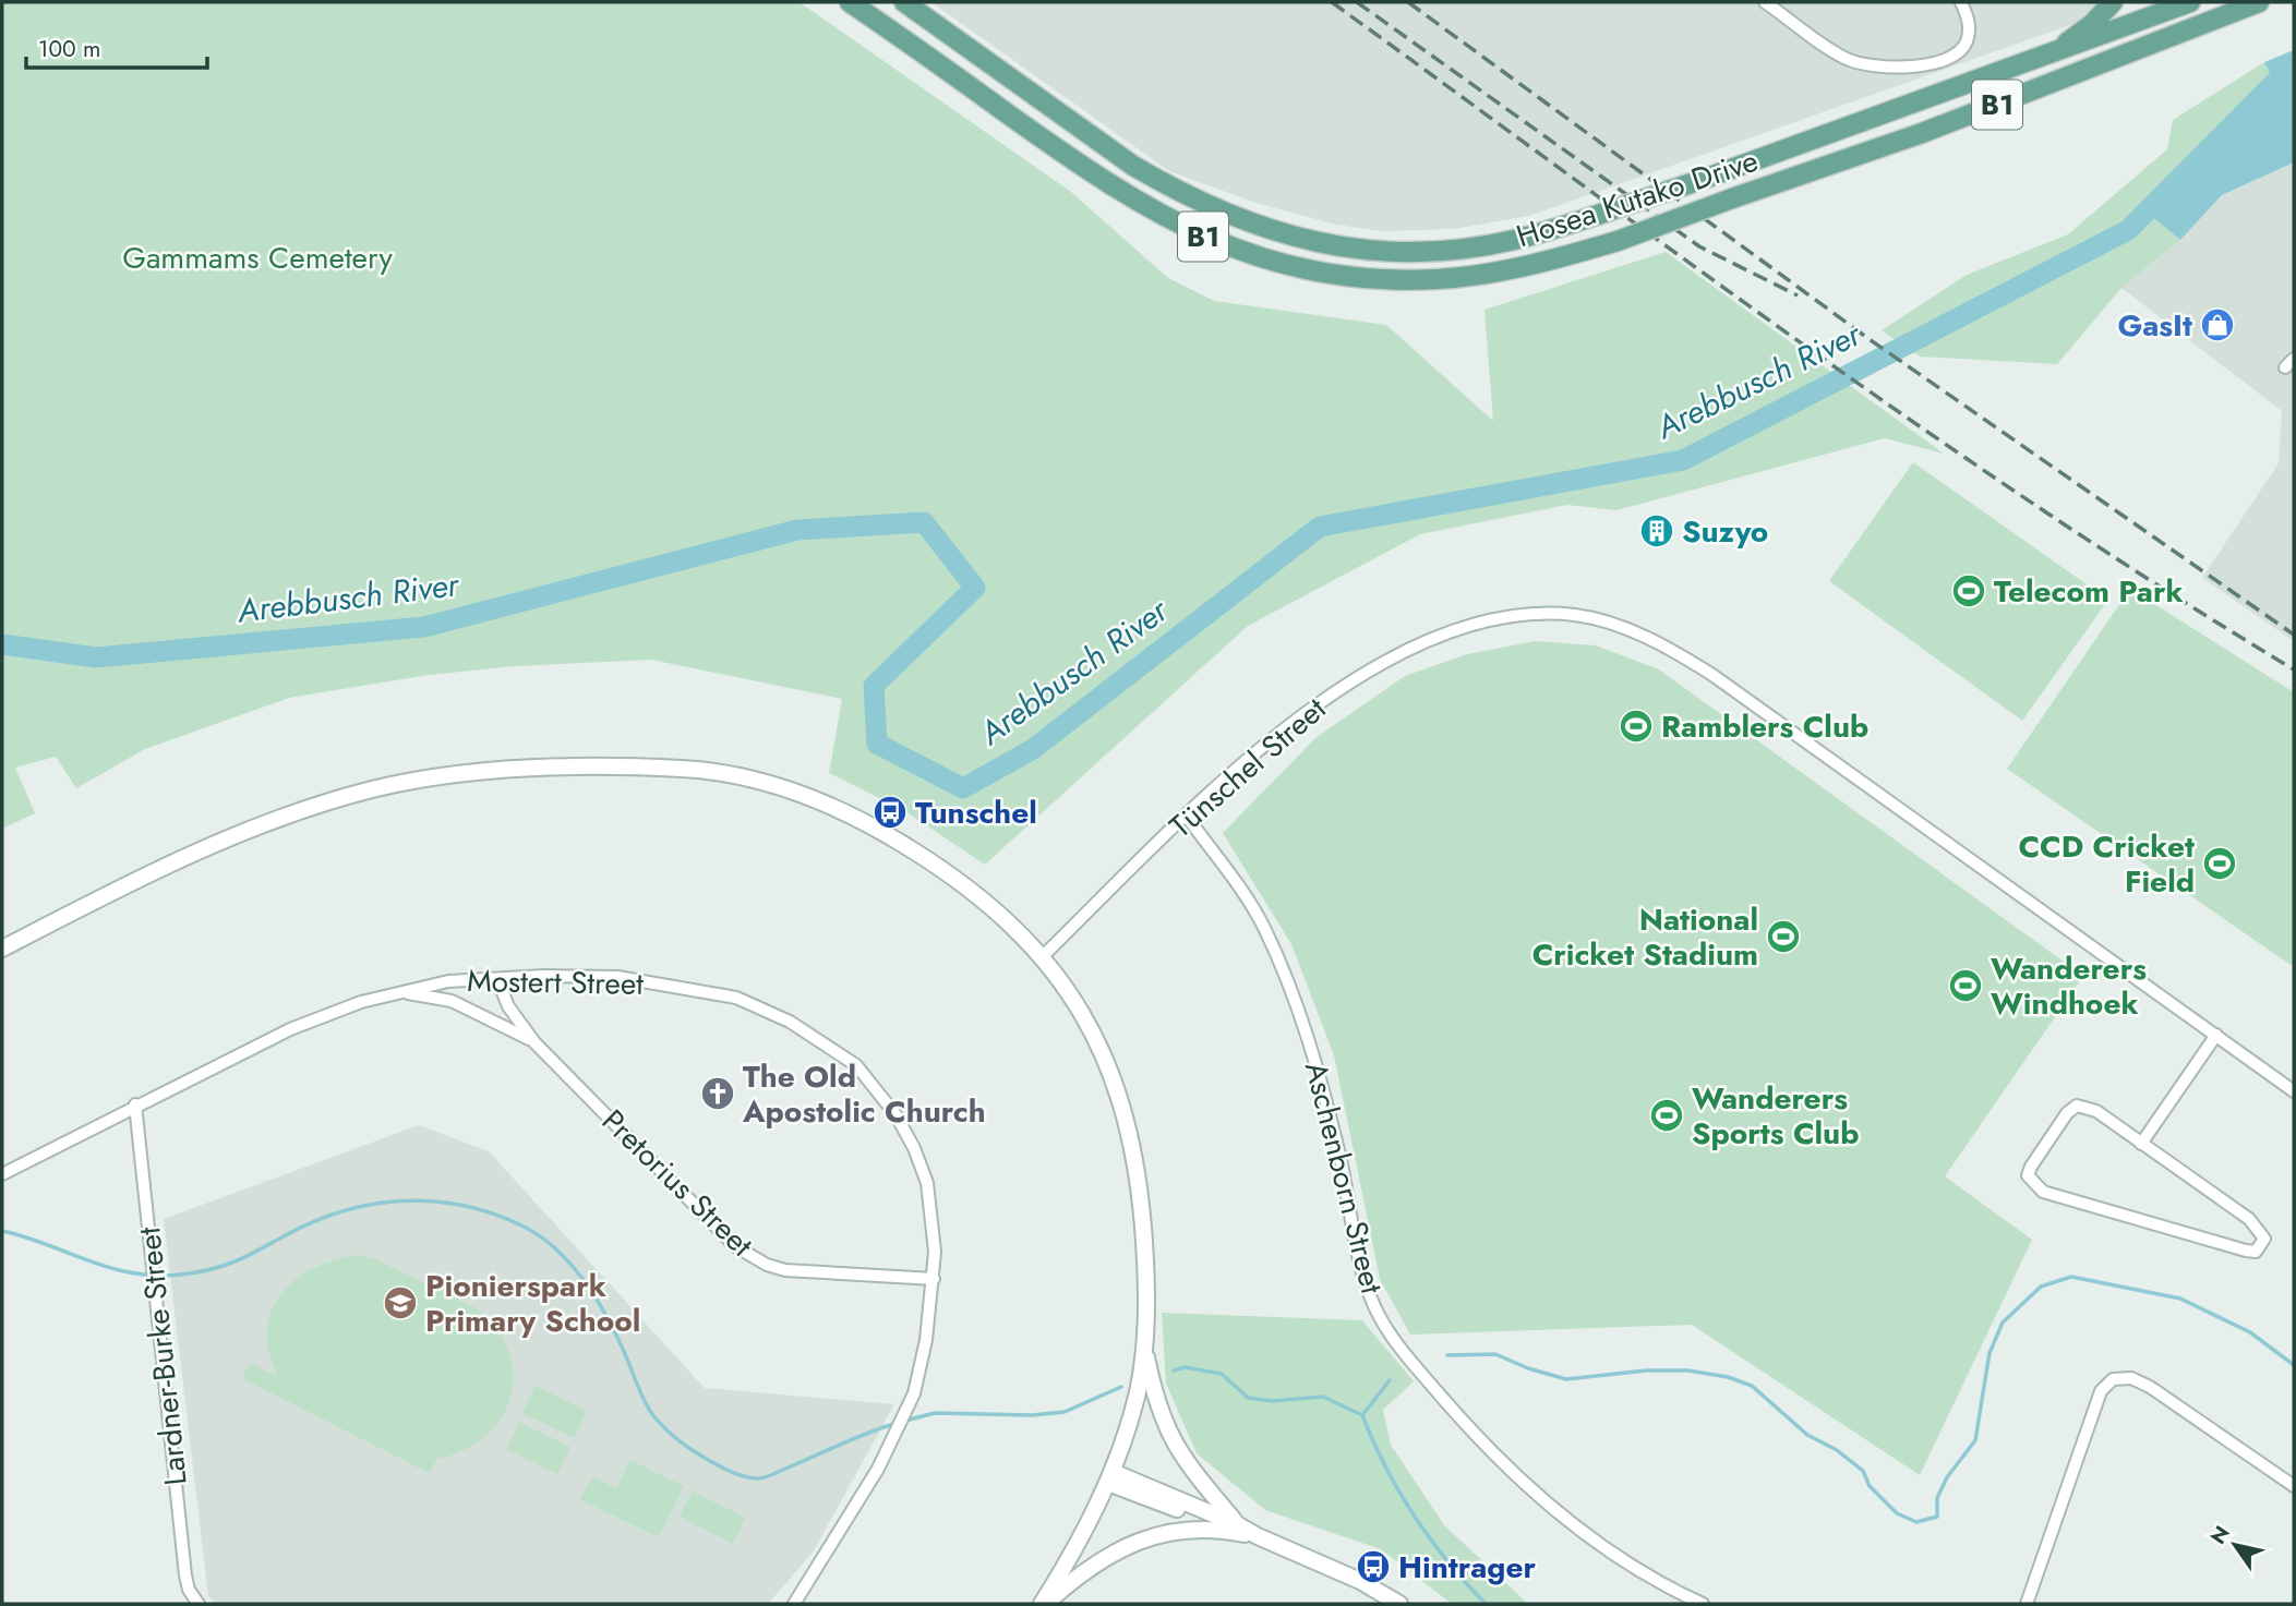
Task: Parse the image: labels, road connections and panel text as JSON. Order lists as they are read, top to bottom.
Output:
{
  "streets": {
    "main road": ["B1", "Hosea Kutako Drive"],
    "street": [
      "Tünschel Street",
      "Mostert Street",
      "Aschenborn Street",
      "Pretorius Street",
      "Lardner-Burke Street"
    ]
  },
  "crossings": [
    ["Tünschel Street", "Aschenborn Street"],
    ["Mostert Street", "Pretorius Street"],
    ["Mostert Street", "Lardner-Burke Street"]
  ],
  "water": ["Arebbusch River"],
  "parks": ["Gammams Cemetery"],
  "places": {
    "shop": ["GasIt"],
    "building": ["Suzyo"],
    "sports": [
      "Telecom Park",
      "Ramblers Club",
      "CCD Cricket Field",
      "National Cricket Stadium",
      "Wanderers Windhoek",
      "Wanderers Sports Club"
    ],
    "bus stop": ["Tunschel", "Hintrager"],
    "church": ["The Old Apostolic Church"],
    "school or university": ["Pionierspark Primary School"]
  },
  "scale_bar": "100 m",
  "north": "top left"
}
